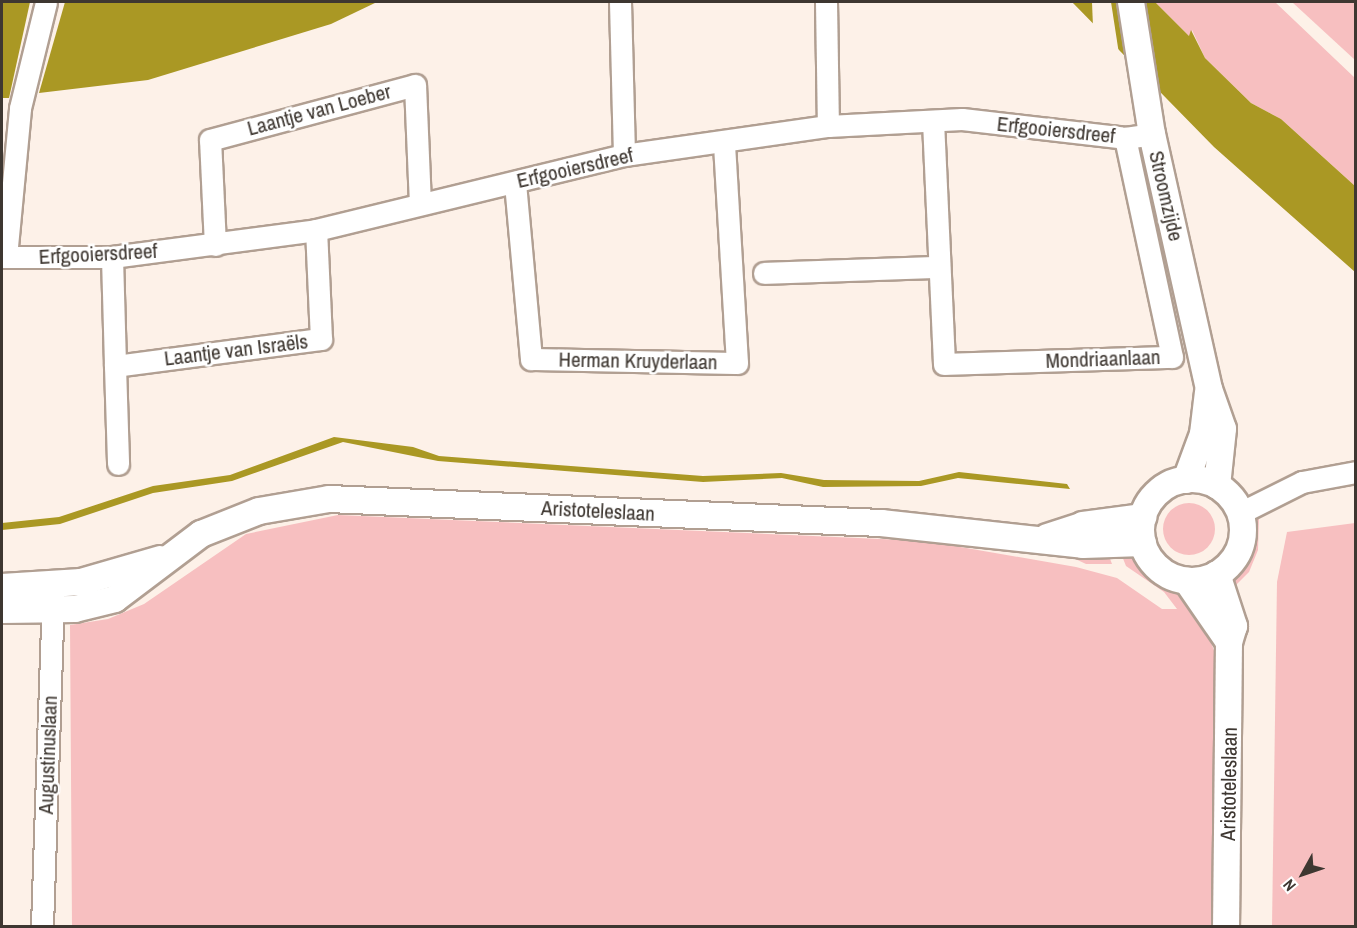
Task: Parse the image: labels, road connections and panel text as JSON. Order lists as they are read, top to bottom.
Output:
{
  "streets": {
    "street": [
      "Laantje van Loeber",
      "Erfgooiersdreef",
      "Stroomzijde",
      "Laantje van Israëls",
      "Mondriaanlaan",
      "Herman Kruyderlaan",
      "Aristoteleslaan",
      "Augustinuslaan"
    ]
  },
  "crossings": [
    ["Laantje van Loeber", "Erfgooiersdreef"],
    ["Erfgooiersdreef", "Stroomzijde"],
    ["Erfgooiersdreef", "Laantje van Israëls"],
    ["Erfgooiersdreef", "Mondriaanlaan"],
    ["Erfgooiersdreef", "Herman Kruyderlaan"],
    ["Stroomzijde", "Aristoteleslaan"],
    ["Aristoteleslaan", "Augustinuslaan"]
  ],
  "north": "bottom left"
}
